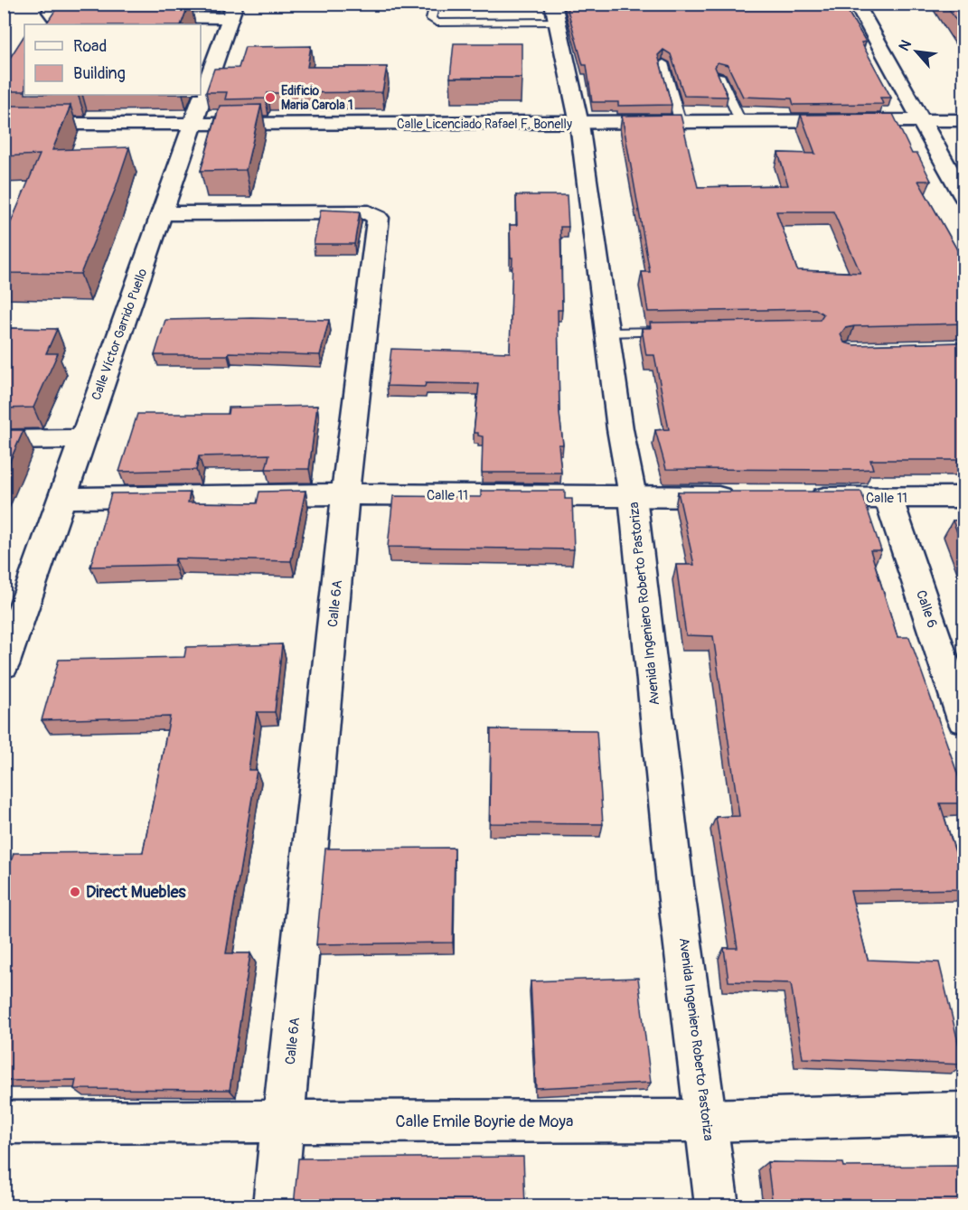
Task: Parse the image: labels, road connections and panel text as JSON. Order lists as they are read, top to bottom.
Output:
{
  "streets": {
    "street": [
      "Calle Licenciado Rafael F. Bonelly",
      "Calle Víctor Garrido Puello",
      "Calle 11",
      "Calle 6A",
      "Avenida Ingeniero Roberto Pastoriza",
      "Calle 6",
      "Calle Emile Boyrie de Moya"
    ]
  },
  "crossings": [
    ["Calle Licenciado Rafael F. Bonelly", "Calle Víctor Garrido Puello"],
    ["Calle Licenciado Rafael F. Bonelly", "Avenida Ingeniero Roberto Pastoriza"],
    ["Calle Víctor Garrido Puello", "Calle 11"],
    ["Calle Víctor Garrido Puello", "Calle 6A"],
    ["Calle 11", "Calle 6A"],
    ["Calle 11", "Avenida Ingeniero Roberto Pastoriza"],
    ["Calle 11", "Calle 6"],
    ["Calle 6A", "Calle Emile Boyrie de Moya"],
    ["Avenida Ingeniero Roberto Pastoriza", "Calle Emile Boyrie de Moya"]
  ],
  "places": ["Edificio Maria Carola 1", "Direct Muebles"],
  "legend": ["Road", "Building"],
  "north": "top left"
}
